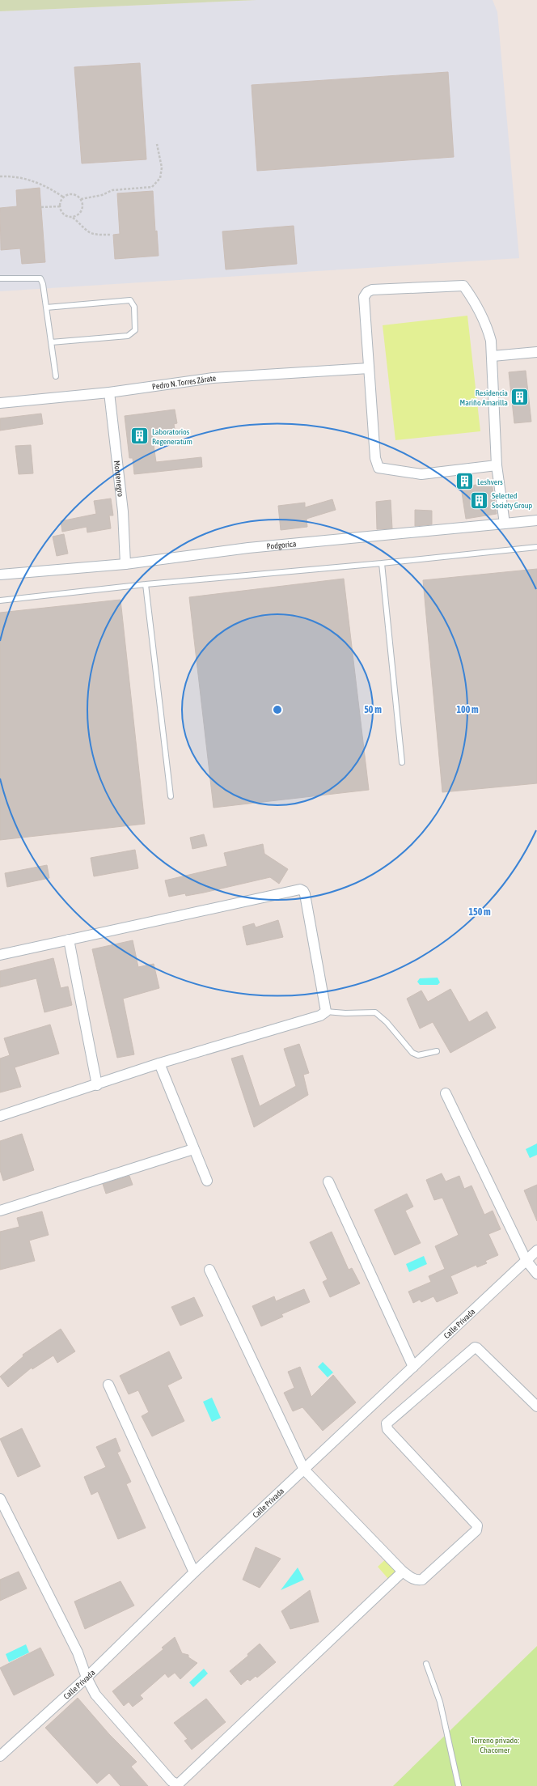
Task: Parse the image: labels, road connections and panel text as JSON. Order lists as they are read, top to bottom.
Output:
{
  "streets": {
    "street": [
      "Pedro N. Torres Zárate",
      "Montenegro",
      "Podgorica",
      "Calle Privada"
    ]
  },
  "crossings": [
    ["Pedro N. Torres Zárate", "Montenegro"],
    ["Montenegro", "Podgorica"]
  ],
  "parks": ["Terreno privado: Chacomer"],
  "places": {
    "building": [
      "Residencia Mariño Amarilla",
      "Laboratorios Regeneratum",
      "Leshvers",
      "Selected Society Group"
    ]
  },
  "rings": ["50 m", "100 m", "150 m"]
}
